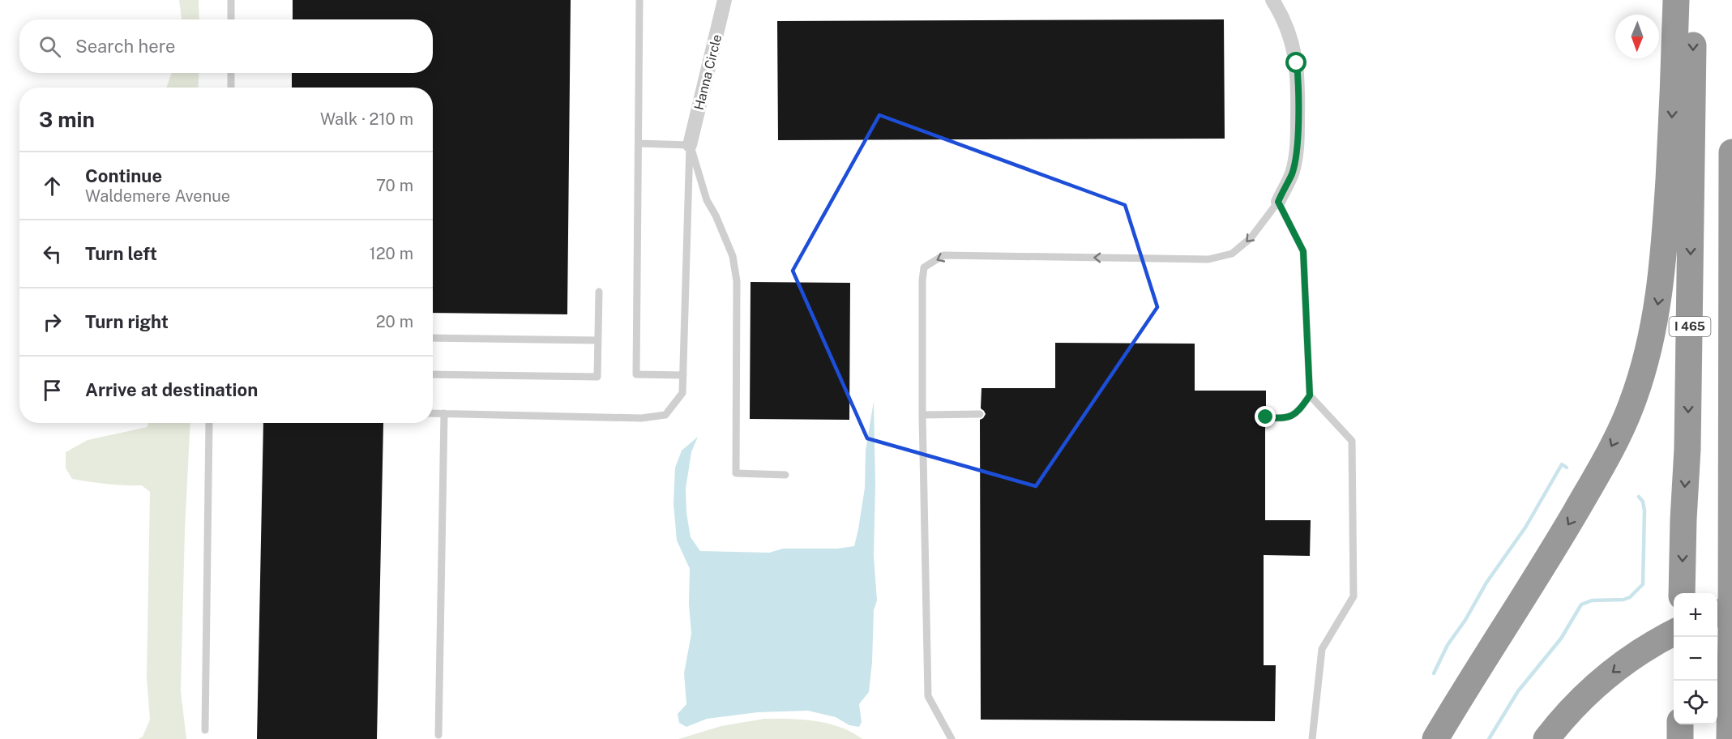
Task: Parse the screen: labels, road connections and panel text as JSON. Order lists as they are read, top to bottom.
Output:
{
  "streets": {
    "highway": ["I 465"],
    "street": ["Hanna Circle"]
  },
  "north": "bottom",
  "page": {
    "search": "Search here",
    "heading": ["3 min", "Walk · 210 m"],
    "list": [
      ["Continue", "Waldemere Avenue", "70 m"],
      ["Turn left", "120 m"],
      ["Turn right", "20 m"],
      "Arrive at destination"
    ],
    "map_buttons": ["+", "−"]
  }
}
